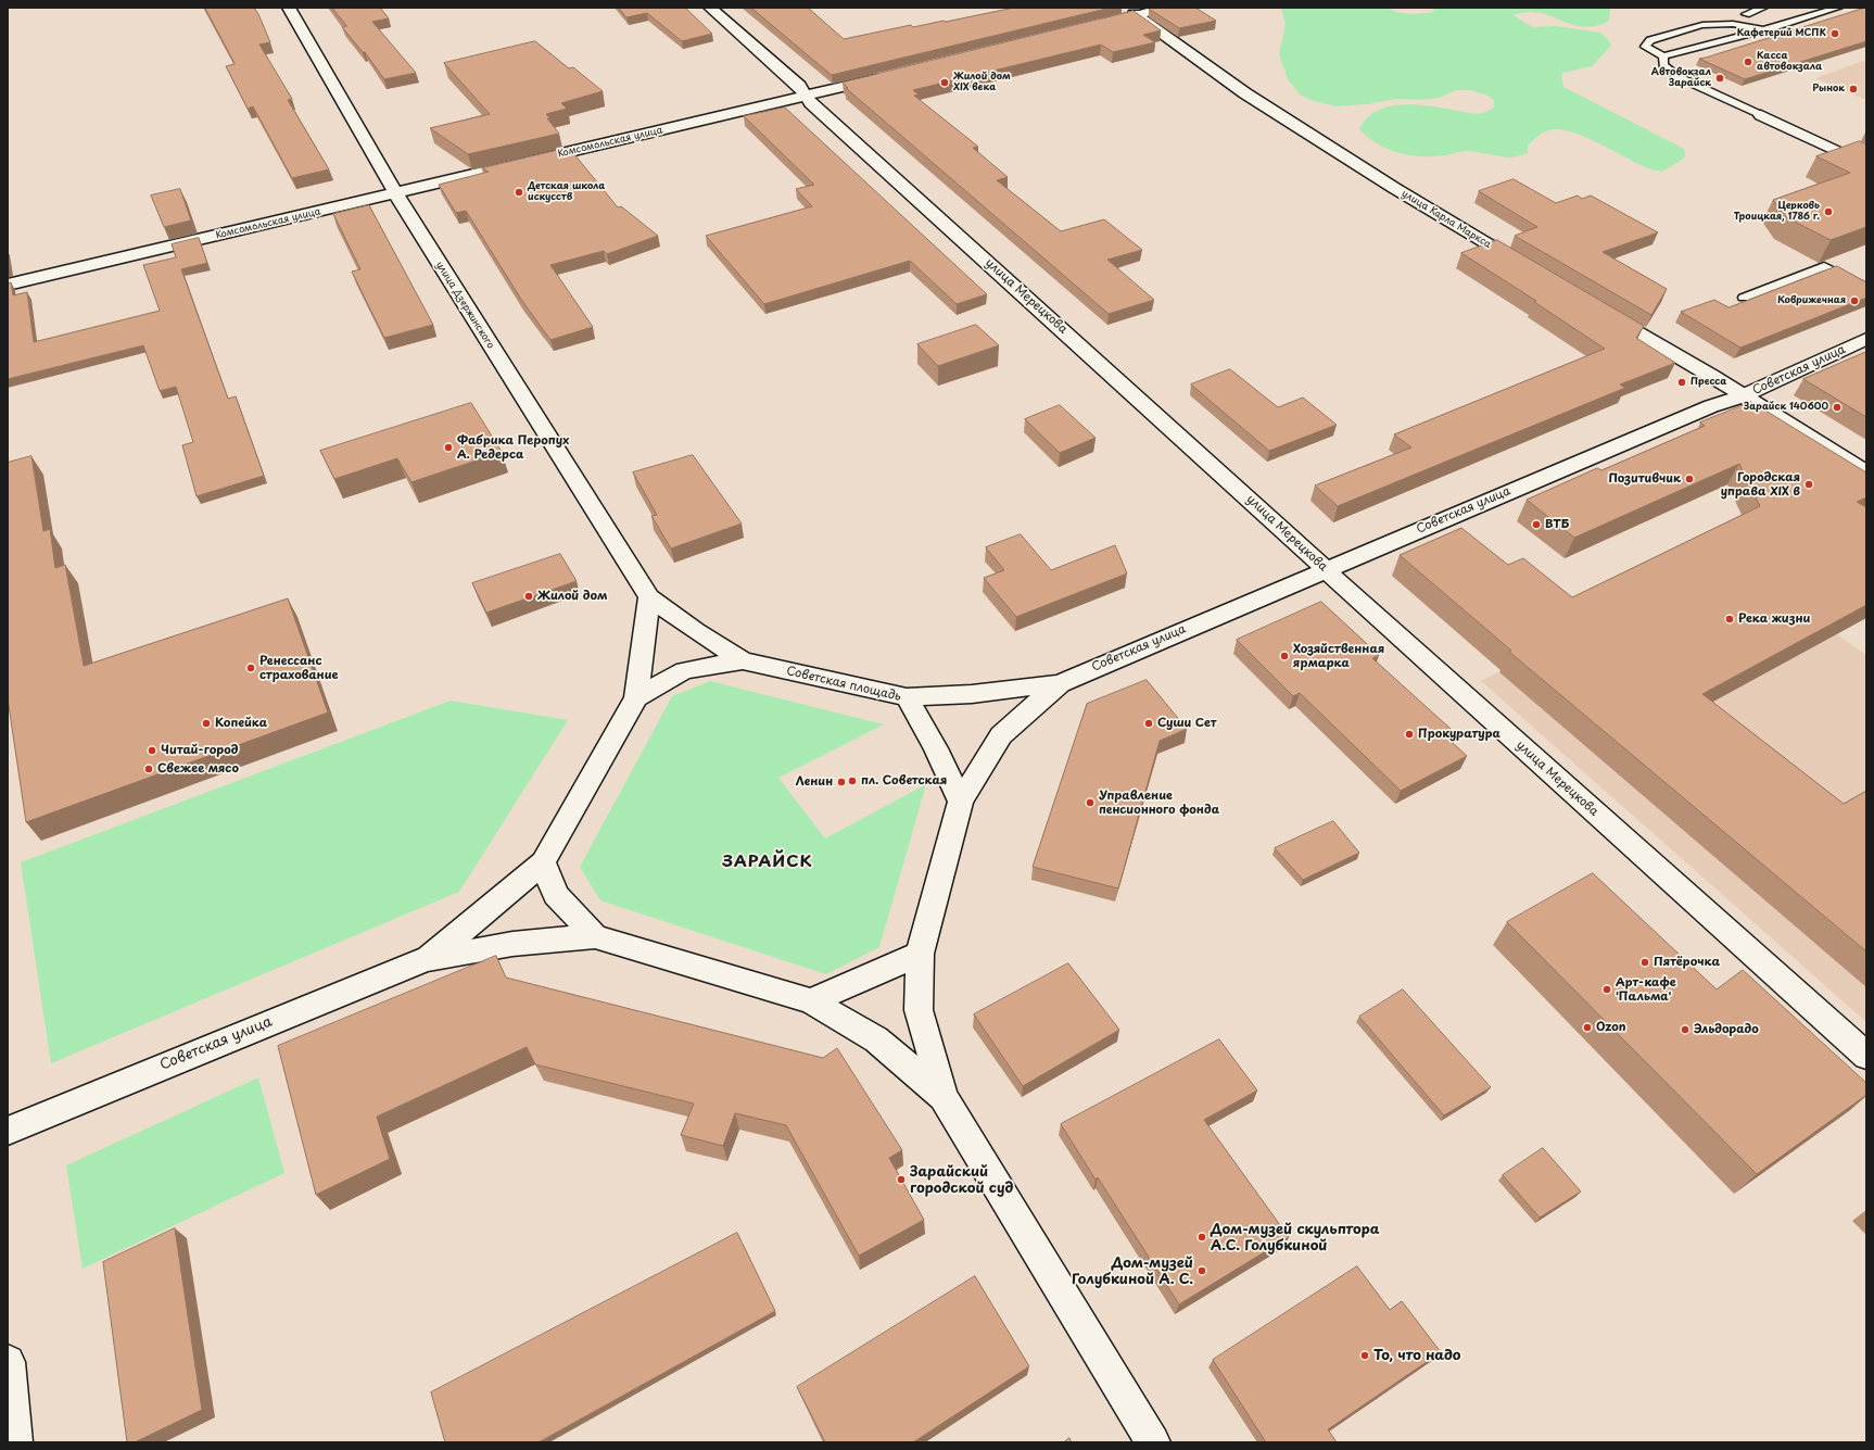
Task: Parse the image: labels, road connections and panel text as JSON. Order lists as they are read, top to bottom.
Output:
{
  "streets": {
    "street": [
      "Комсомольская улица",
      "улица Карла Маркса",
      "улица Мерецкова",
      "улица Дзержинского",
      "Советская улица",
      "Советская площадь"
    ]
  },
  "crossings": [
    ["Комсомольская улица", "улица Мерецкова"],
    ["Комсомольская улица", "улица Дзержинского"],
    ["улица Мерецкова", "Советская улица"],
    ["улица Дзержинского", "Советская площадь"],
    ["Советская улица", "Советская площадь"]
  ],
  "districts": ["ЗАРАЙСК"],
  "places": [
    "Кафетерий МСПК",
    "Касса автовокзала",
    "Автовокзал Зарайск",
    "Жилой дом XIX века",
    "Рынок",
    "Детская школа искусств",
    "Церковь Троицкая, 1786 г.",
    "Коврижечная",
    "Пресса",
    "Зарайск 140600",
    "Фабрика Перопух А. Редерса",
    "Позитивчик",
    "Городская управа XIX в",
    "ВТБ",
    "Жилой дом",
    "Река жизни",
    "Хозяйственная ярмарка",
    "Ренессанс страхование",
    "Копейка",
    "Суши Сет",
    "Прокуратура",
    "Читай-город",
    "Свежее мясо",
    "пл. Советская",
    "Ленин",
    "Управление пенсионного фонда",
    "Пятёрочка",
    "Арт-кафе 'Пальма'",
    "Ozon",
    "Эльдорадо",
    "Зарайский городской суд",
    "Дом-музей скульптора А.С. Голубкиной",
    "Дом-музей Голубкиной А. С.",
    "То, что надо"
  ]
}
